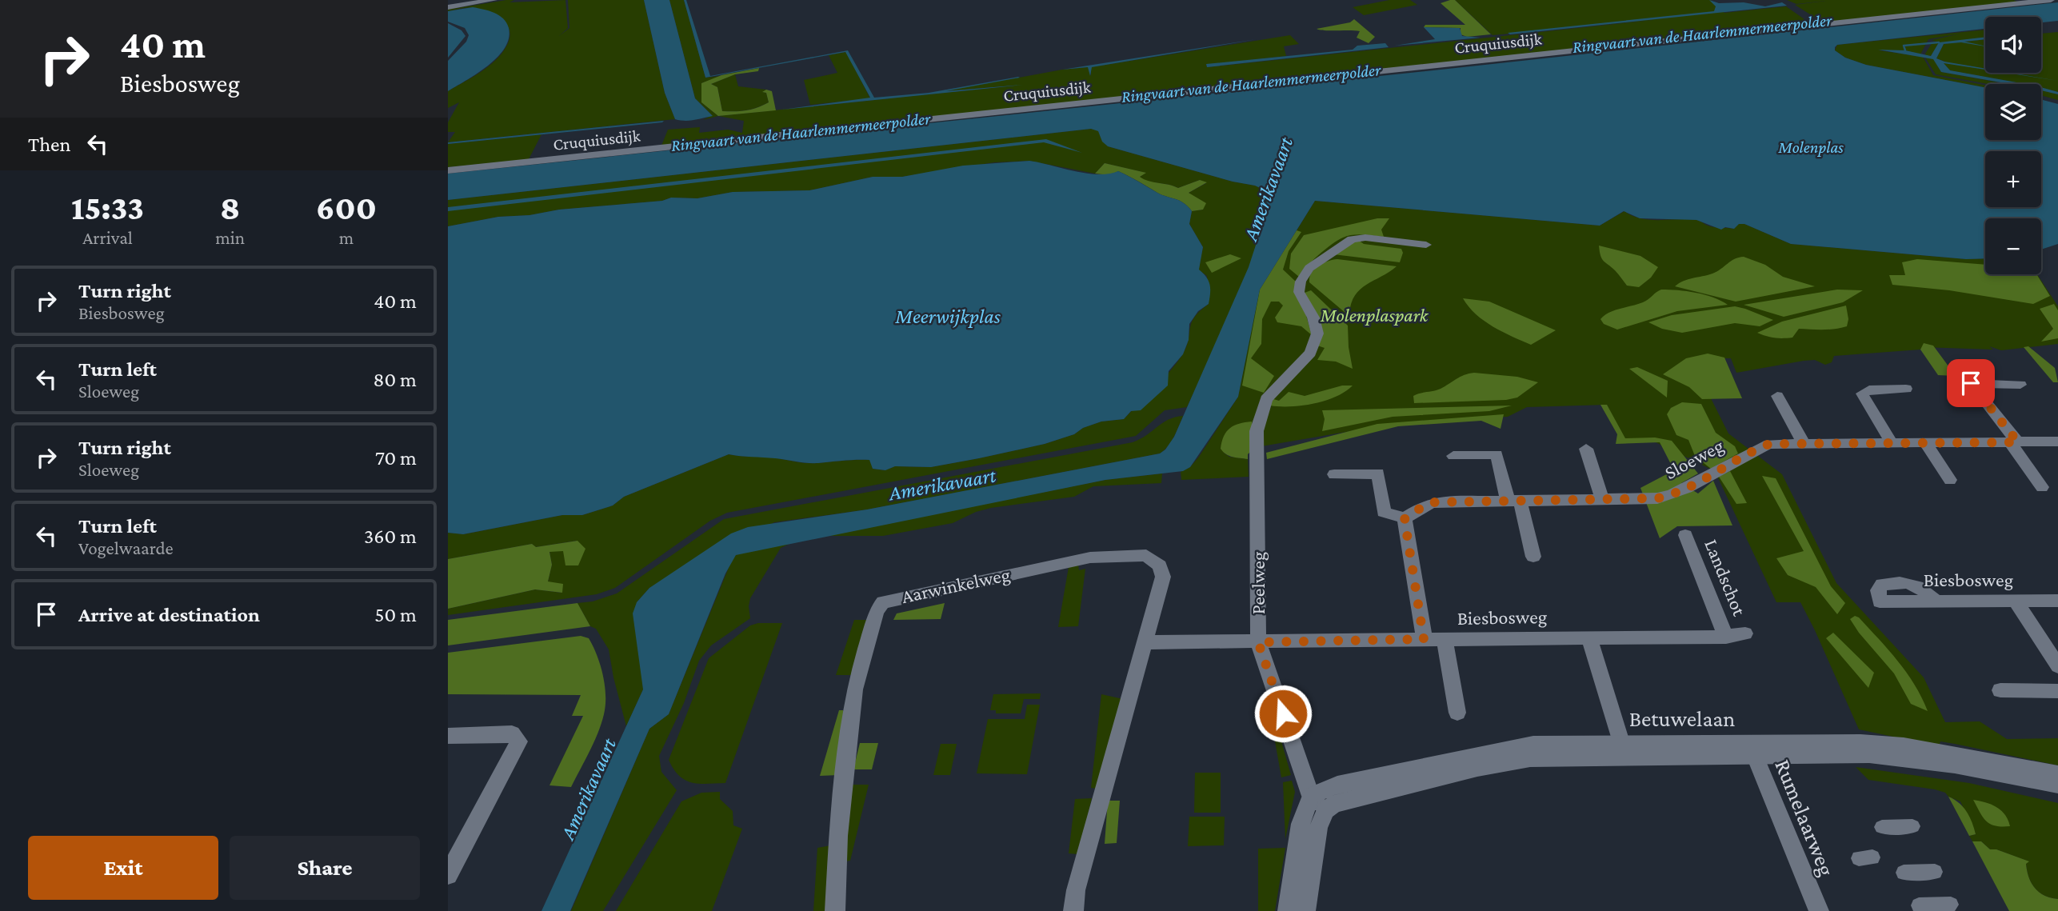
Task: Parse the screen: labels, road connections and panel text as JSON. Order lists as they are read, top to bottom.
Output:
{
  "streets": {
    "street": [
      "Cruquiusdijk",
      "Sloeweg",
      "Landschot",
      "Biesbosweg",
      "Peelweg",
      "Aarwinkelweg",
      "Betuwelaan",
      "Rumelaarweg"
    ]
  },
  "crossings": [
    ["Landschot", "Biesbosweg"],
    ["Biesbosweg", "Peelweg"],
    ["Peelweg", "Betuwelaan"],
    ["Betuwelaan", "Rumelaarweg"]
  ],
  "water": [
    "Ringvaart van de Haarlemmermeerpolder",
    "Molenplas",
    "Amerikavaart",
    "Meerwijkplas"
  ],
  "parks": ["Molenplaspark"],
  "page": {
    "turn": ["40 m", "Biesbosweg"],
    "map_buttons": ["+", "−"],
    "then": "Then",
    "eta": [
      "15:33",
      "Arrival",
      "8",
      "min",
      "600",
      "m"
    ],
    "list": [
      {
        "name": "Turn right",
        "note": "Biesbosweg",
        "value": "40 m"
      },
      {
        "name": "Turn left",
        "note": "Sloeweg",
        "value": "80 m"
      },
      {
        "name": "Turn right",
        "note": "Sloeweg",
        "value": "70 m"
      },
      {
        "name": "Turn left",
        "note": "Vogelwaarde",
        "value": "360 m"
      },
      {
        "name": "Arrive at destination",
        "value": "50 m"
      }
    ],
    "buttons": ["Exit", "Share"]
  }
}
